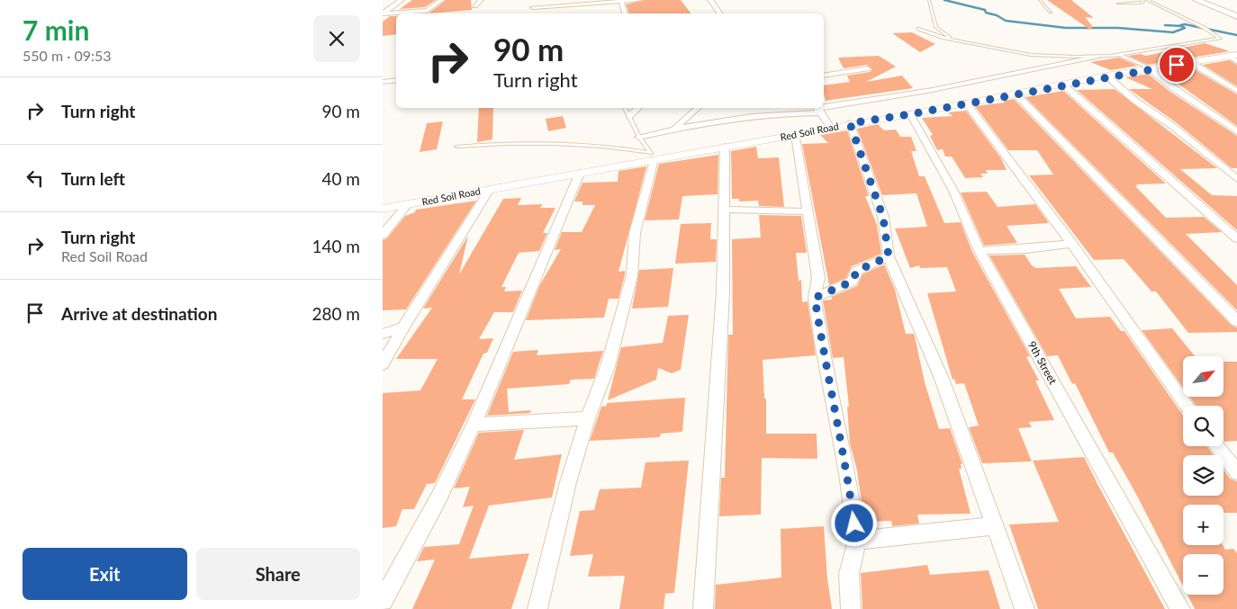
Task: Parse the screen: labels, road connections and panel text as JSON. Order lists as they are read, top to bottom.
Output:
{
  "streets": {
    "street": ["Red Soil Road", "9th Street"]
  },
  "crossings": [
    ["Red Soil Road", "9th Street"]
  ],
  "north": "top right",
  "page": {
    "heading": ["7 min", "550 m · 09:53"],
    "turn": ["90 m", "Turn right"],
    "list": [
      {
        "name": "Turn right",
        "value": "90 m"
      },
      {
        "name": "Turn left",
        "value": "40 m"
      },
      {
        "name": "Turn right",
        "note": "Red Soil Road",
        "value": "140 m"
      },
      {
        "name": "Arrive at destination",
        "value": "280 m"
      }
    ],
    "map_buttons": ["+", "−"],
    "buttons": ["Exit", "Share"]
  }
}
